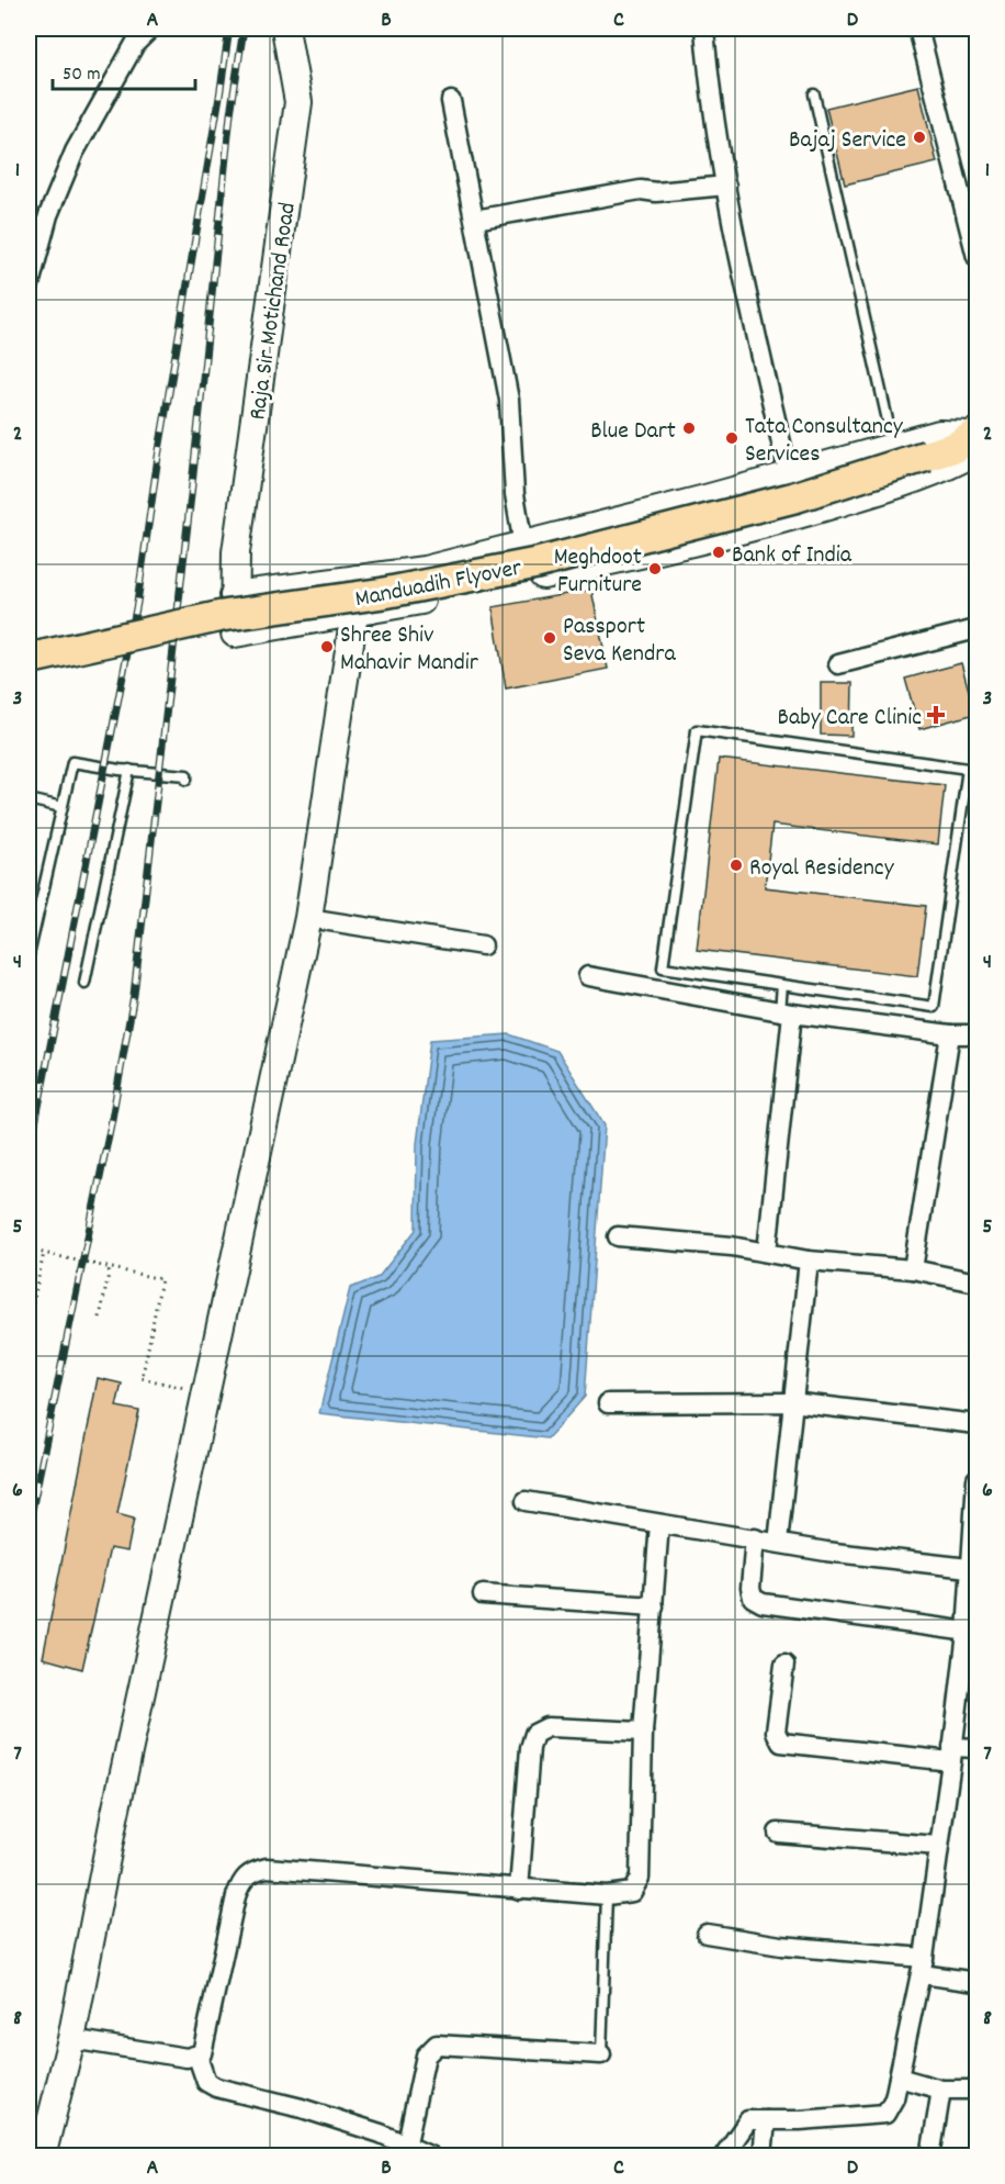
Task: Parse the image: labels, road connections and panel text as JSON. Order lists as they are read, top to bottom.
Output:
{
  "streets": {
    "main road": ["Manduadih Flyover"],
    "street": ["Raja Sir Motichand Road"]
  },
  "places": {
    "other": [
      "Bajaj Service",
      "Blue Dart",
      "Tata Consultancy Services",
      "Bank of India",
      "Meghdoot Furniture",
      "Passport Seva Kendra",
      "Shree Shiv Mahavir Mandir",
      "Royal Residency"
    ],
    "health": ["Baby Care Clinic"]
  },
  "scale_bar": "50 m",
  "grid": {
    "columns": [
      "A",
      "B",
      "C",
      "D"
    ],
    "rows": [
      "1",
      "2",
      "3",
      "4",
      "5",
      "6",
      "7",
      "8"
    ]
  }
}
